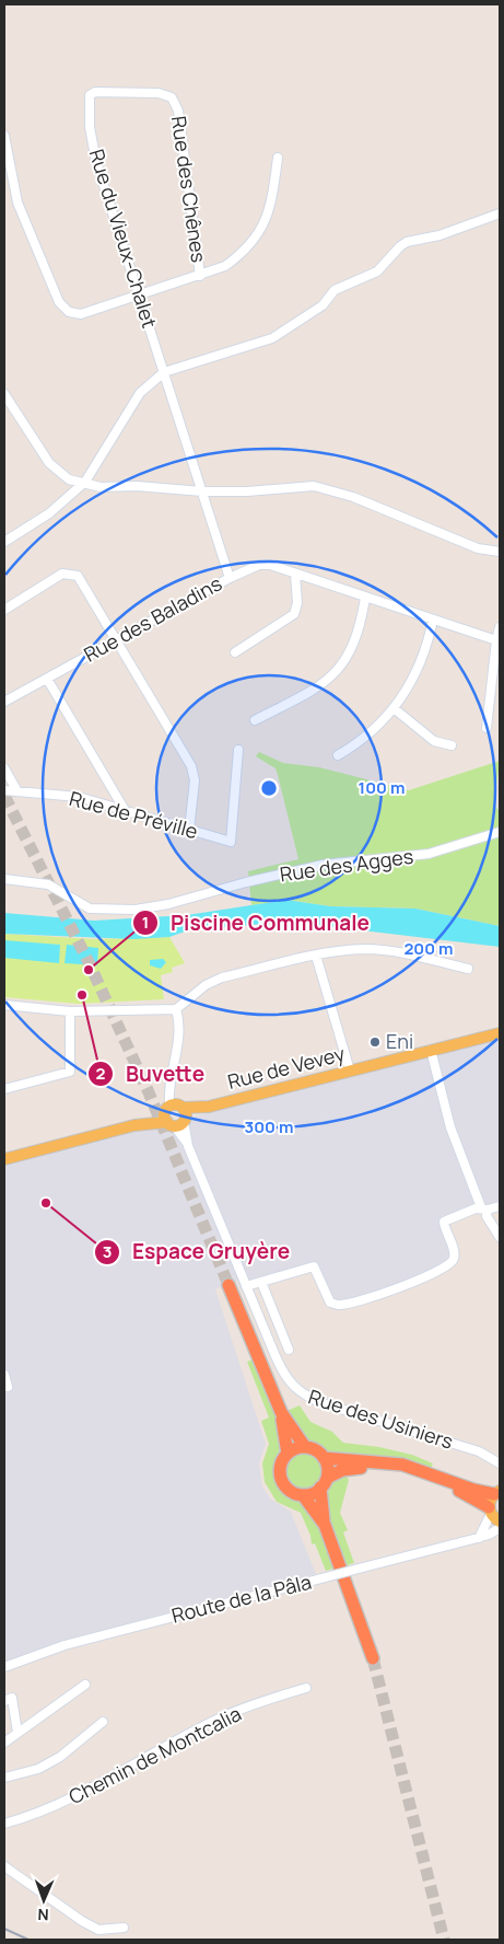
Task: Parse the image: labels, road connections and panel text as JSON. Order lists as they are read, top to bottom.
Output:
{
  "streets": {
    "main road": ["Rue de Vevey"],
    "street": [
      "Rue des Chênes",
      "Rue du Vieux-Chalet",
      "Rue des Baladins",
      "Rue de Préville",
      "Rue des Agges",
      "Rue des Usiniers",
      "Route de la Pâla",
      "Chemin de Montcalia"
    ]
  },
  "crossings": [
    ["Rue des Chênes", "Rue du Vieux-Chalet"],
    ["Rue du Vieux-Chalet", "Rue des Baladins"],
    ["Rue de Vevey", "Rue des Usiniers"]
  ],
  "places": [
    "Piscine Communale",
    "Buvette",
    "Eni",
    "Espace Gruyère"
  ],
  "north": "bottom",
  "rings": ["100 m", "200 m", "300 m"]
}
